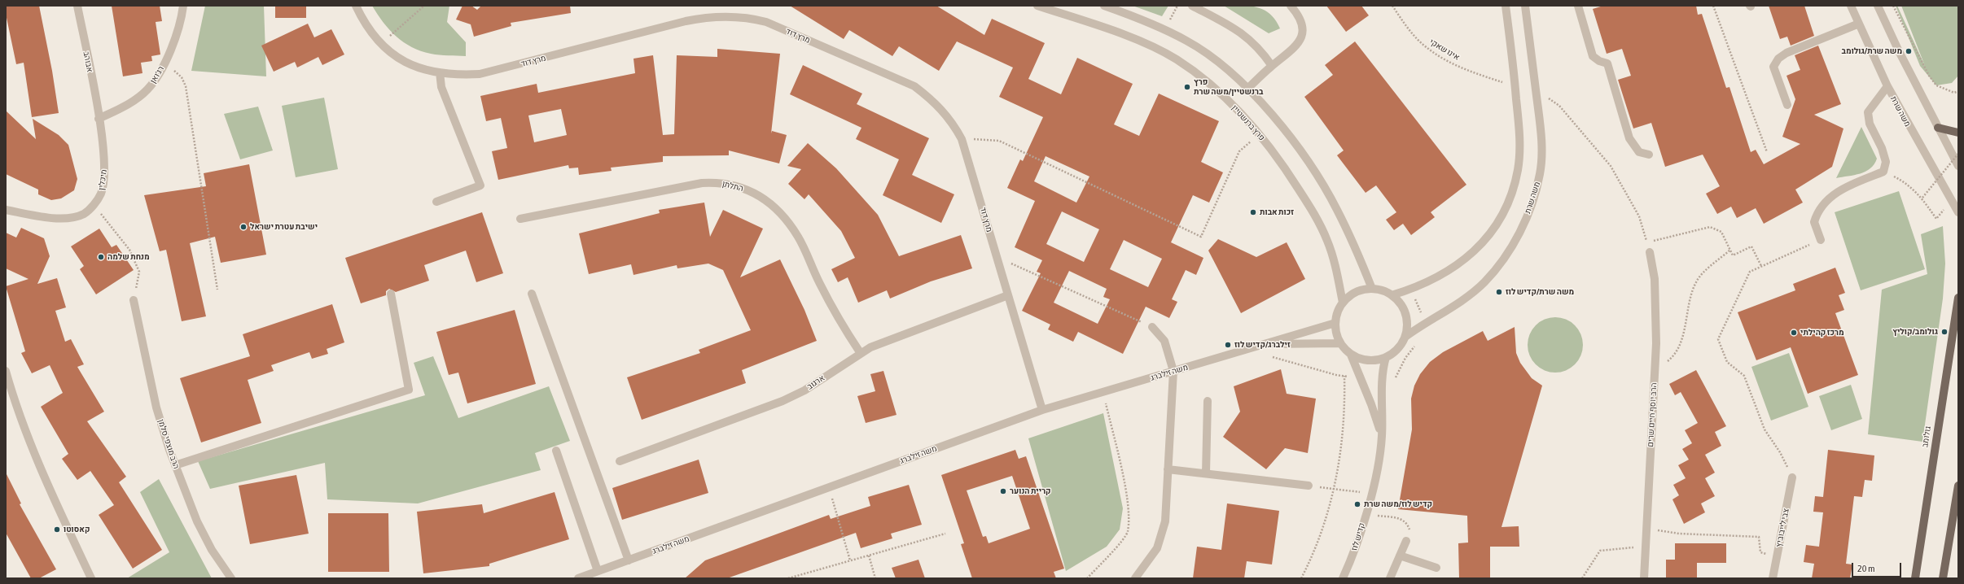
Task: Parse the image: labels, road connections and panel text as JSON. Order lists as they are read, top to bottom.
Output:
{
  "streets": {
    "main road": ["גולומב"],
    "street": [
      "מרץ דוד",
      "אבוהב",
      "רג'ואן",
      "משה שרת",
      "פרץ ברנשטיין",
      "מיכלין",
      "התלתן",
      "משה זילברג",
      "ארגוב",
      "הרב יוסף חיים שרים",
      "הרב מוצפי סלמן",
      "צבי לייבוביץ",
      "קדיש לוז"
    ],
    "path": ["אינו שאקי"]
  },
  "crossings": [
    ["מרץ דוד", "משה זילברג"],
    ["מרץ דוד", "ארגוב"],
    ["אבוהב", "רג'ואן"],
    ["אבוהב", "מיכלין"],
    ["רג'ואן", "מיכלין"],
    ["משה שרת", "פרץ ברנשטיין"],
    ["משה שרת", "משה זילברג"],
    ["משה שרת", "קדיש לוז"],
    ["פרץ ברנשטיין", "משה זילברג"],
    ["פרץ ברנשטיין", "קדיש לוז"],
    ["התלתן", "ארגוב"],
    ["משה זילברג", "קדיש לוז"]
  ],
  "places": [
    "משה שרת/גולומב",
    "פרץ ברנשטיין/משה שרת",
    "זכות אבות",
    "ישיבת עטרת ישראל",
    "מנחת שלמה",
    "משה שרת/קדיש לוז",
    "גולומב/קוליץ",
    "מרכז קהילתי",
    "זילברג/קדיש לוז",
    "קריית הנוער",
    "קדיש לוז/משה שרת",
    "קאסוטו"
  ],
  "scale_bar": "20 m"
}
